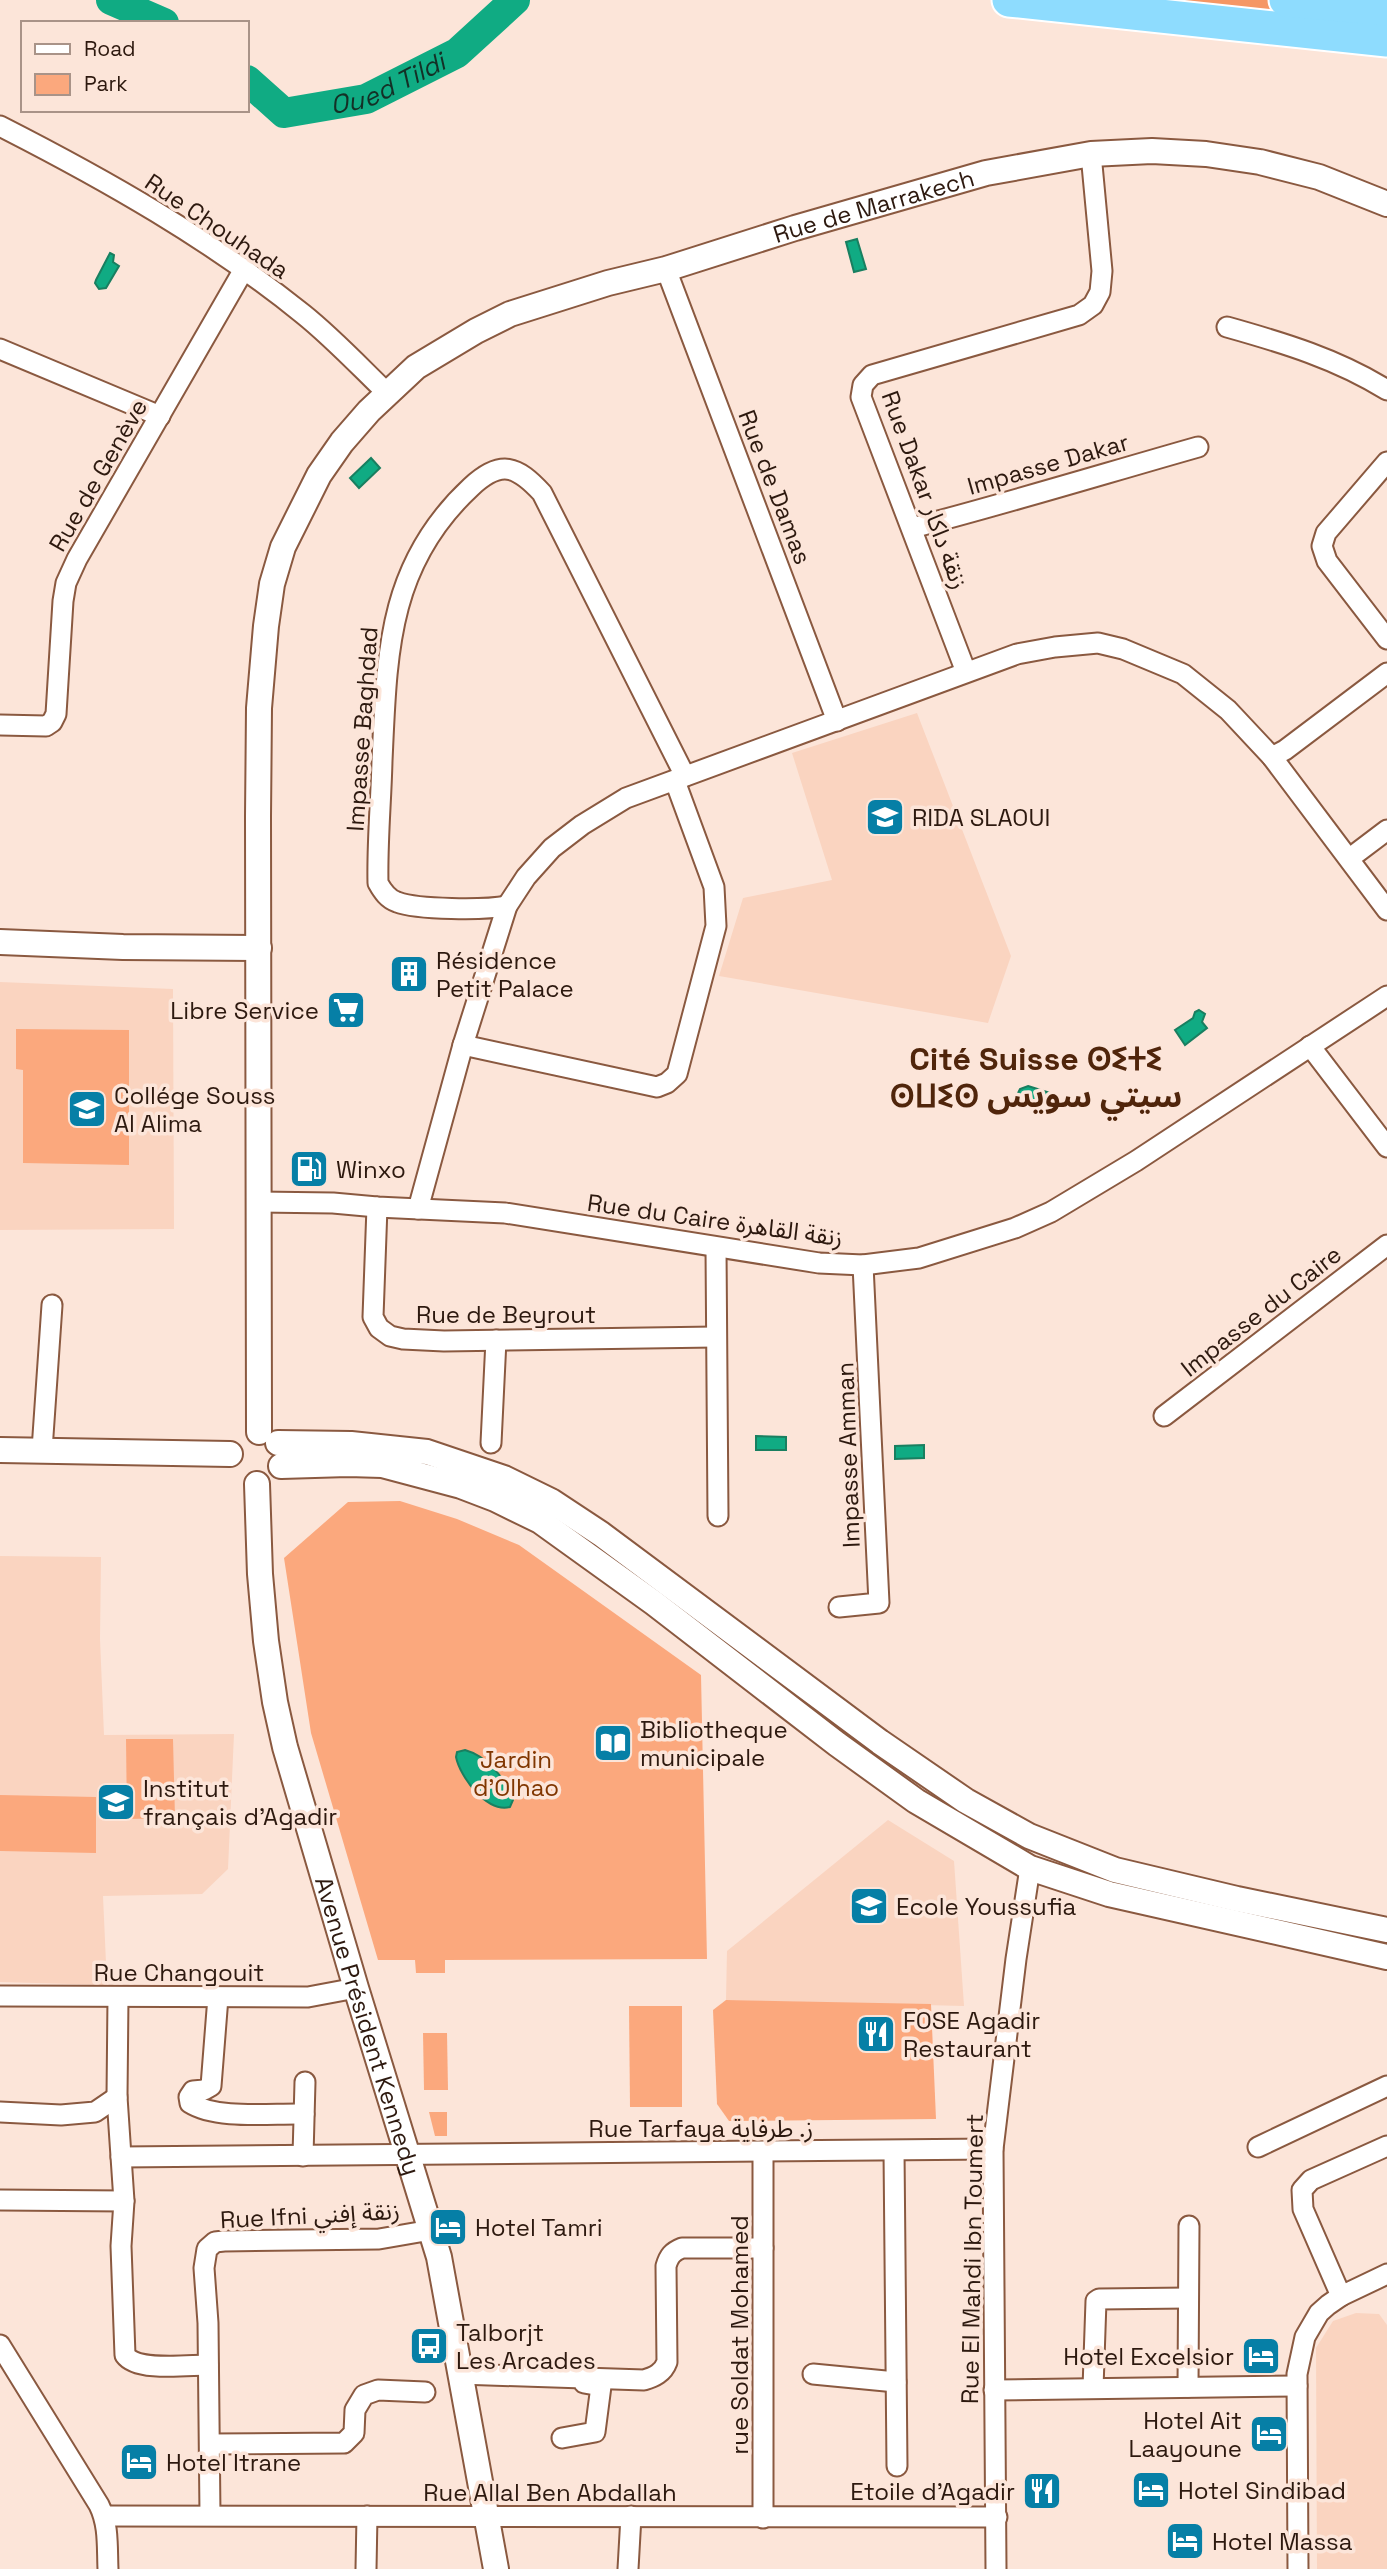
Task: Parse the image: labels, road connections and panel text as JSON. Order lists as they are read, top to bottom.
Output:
{
  "streets": {
    "street": [
      "Rue de Marrakech",
      "Rue Chouhada",
      "Impasse Dakar",
      "Rue de Genève",
      "Rue de Damas",
      "Rue Dakar زنقة داكار",
      "Impasse Baghdad",
      "Rue du Caire زنقة القاهرة",
      "Impasse du Caire",
      "Rue de Beyrout",
      "Impasse Amman",
      "Rue Changouit",
      "Avenue Président Kennedy",
      "Rue Tarfaya ز. طرفاية",
      "Rue Ifni زنقة إفني",
      "Rue El Mahdi Ibn Toumert",
      "rue Soldat Mohamed",
      "Rue Allal Ben Abdallah"
    ]
  },
  "crossings": [
    ["Rue de Marrakech", "Rue Chouhada"],
    ["Rue de Marrakech", "Rue de Damas"],
    ["Rue de Marrakech", "Rue Dakar زنقة داكار"],
    ["Rue de Marrakech", "Rue du Caire زنقة القاهرة"],
    ["Rue de Marrakech", "Avenue Président Kennedy"],
    ["Rue Chouhada", "Rue de Genève"],
    ["Impasse Dakar", "Rue Dakar زنقة داكار"],
    ["Rue du Caire زنقة القاهرة", "Rue de Beyrout"],
    ["Rue du Caire زنقة القاهرة", "Impasse Amman"],
    ["Rue Changouit", "Avenue Président Kennedy"],
    ["Avenue Président Kennedy", "Rue Tarfaya ز. طرفاية"],
    ["Avenue Président Kennedy", "Rue Ifni زنقة إفني"],
    ["Avenue Président Kennedy", "Rue Allal Ben Abdallah"],
    ["Rue Tarfaya ز. طرفاية", "Rue El Mahdi Ibn Toumert"],
    ["Rue Tarfaya ز. طرفاية", "rue Soldat Mohamed"],
    ["Rue Ifni زنقة إفني", "Rue Allal Ben Abdallah"],
    ["Rue El Mahdi Ibn Toumert", "Rue Allal Ben Abdallah"],
    ["rue Soldat Mohamed", "Rue Allal Ben Abdallah"]
  ],
  "districts": ["Cité Suisse ⵙⵉⵜⵉ ⵙⵡⵉⵙ سيتي سويس"],
  "water": ["Oued Tildi"],
  "parks": ["Jardin d'Olhao"],
  "places": {
    "school or university": [
      "RIDA SLAOUI",
      "Collége Souss Al Alima",
      "Institut français d’Agadir",
      "Ecole Youssufia"
    ],
    "building": ["Résidence Petit Palace"],
    "supermarket": ["Libre Service"],
    "fuel station": ["Winxo"],
    "library": ["Bibliotheque municipale"],
    "restaurant": ["FOSE Agadir Restaurant", "Etoile d'Agadir"],
    "hotel": [
      "Hotel Tamri",
      "Hotel Excelsior",
      "Hotel Ait Laayoune",
      "Hotel Itrane",
      "Hotel Sindibad",
      "Hotel Massa"
    ],
    "bus stop": ["Talborjt Les Arcades"]
  },
  "legend": ["Road", "Park"]
}
